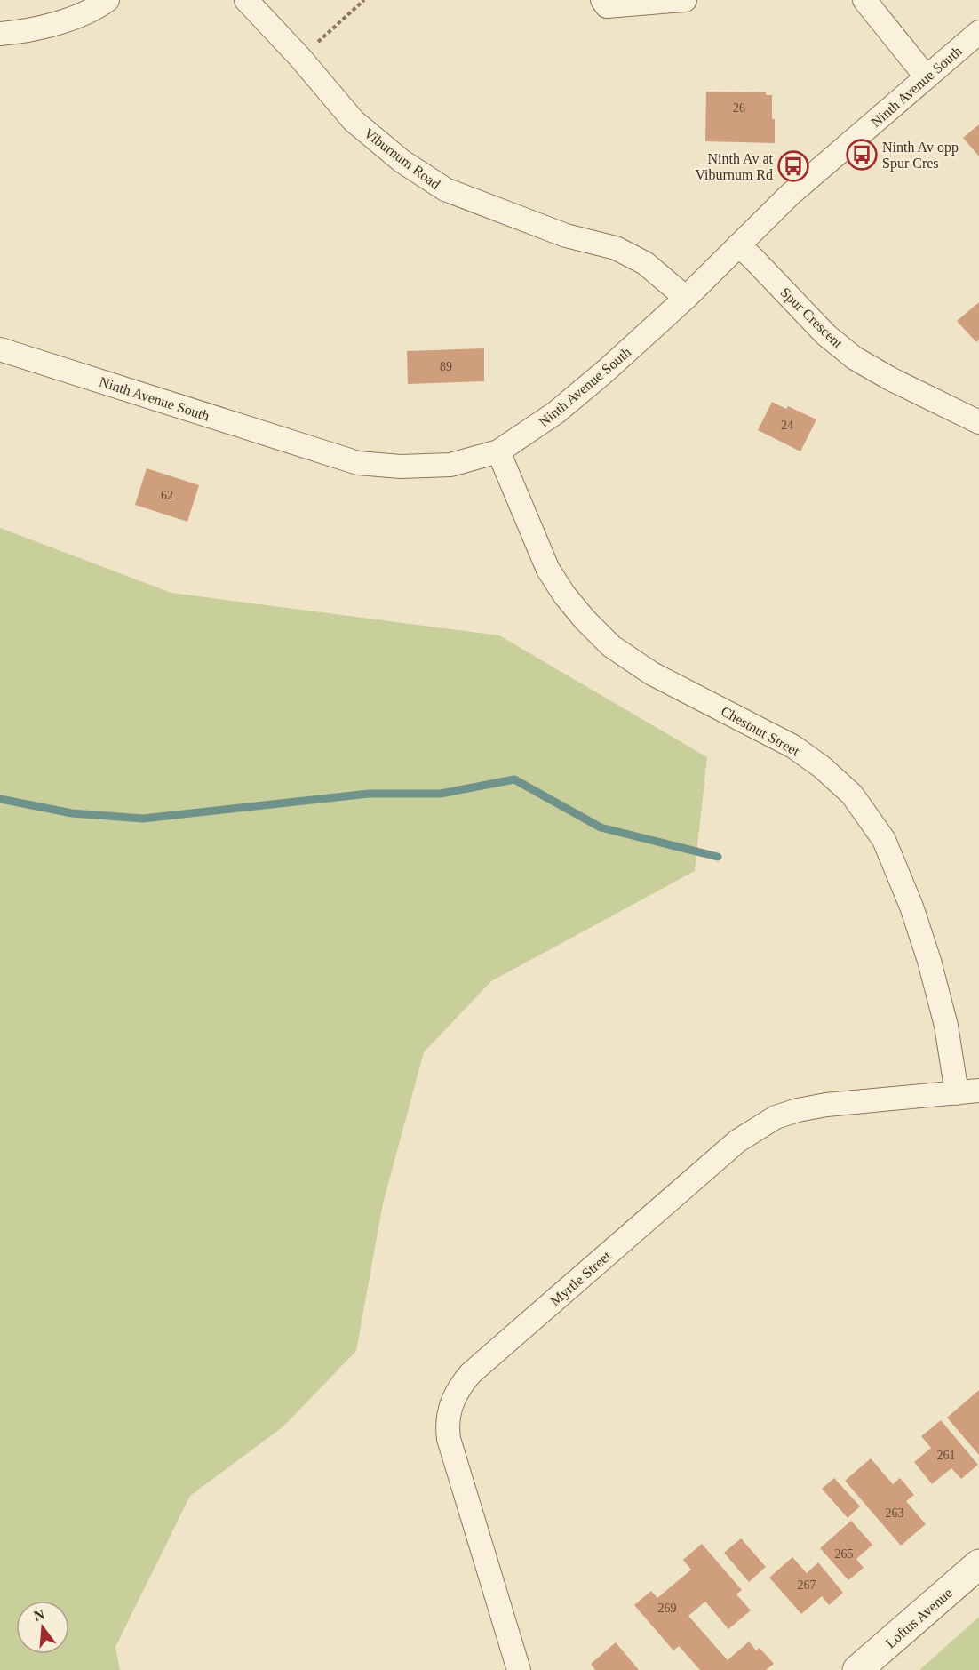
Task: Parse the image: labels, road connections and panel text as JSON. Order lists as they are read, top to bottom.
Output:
{
  "streets": {
    "street": [
      "Ninth Avenue South",
      "Viburnum Road",
      "Spur Crescent",
      "Chestnut Street",
      "Myrtle Street",
      "Loftus Avenue"
    ]
  },
  "crossings": [
    ["Ninth Avenue South", "Viburnum Road"],
    ["Ninth Avenue South", "Spur Crescent"],
    ["Ninth Avenue South", "Chestnut Street"],
    ["Chestnut Street", "Myrtle Street"]
  ],
  "places": {
    "bus stop": ["Ninth Av opp Spur Cres", "Ninth Av at Viburnum Rd"]
  },
  "house_numbers": [
    "26",
    "89",
    "24",
    "62",
    "261",
    "263",
    "265",
    "267",
    "269"
  ],
  "north": "top"
}
